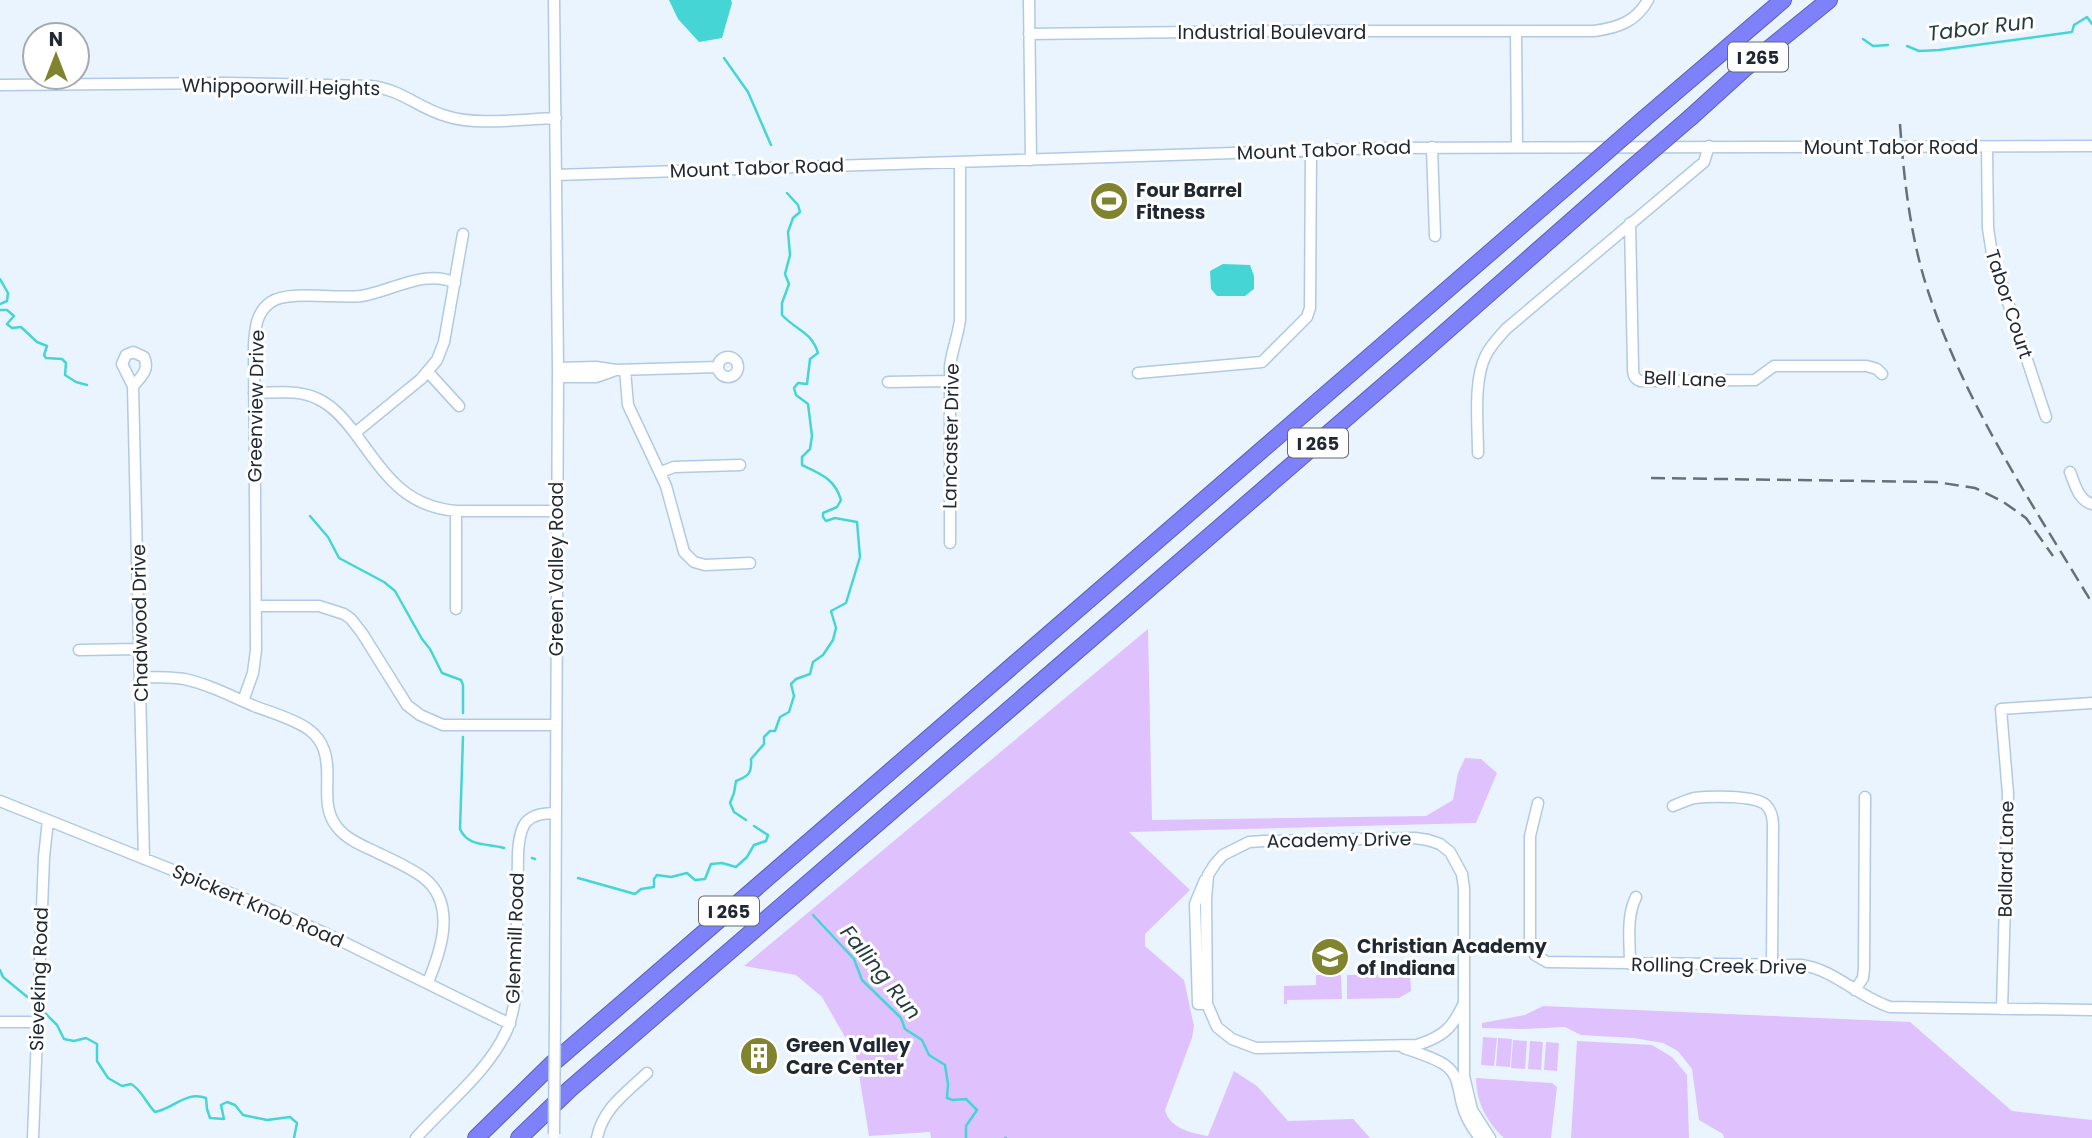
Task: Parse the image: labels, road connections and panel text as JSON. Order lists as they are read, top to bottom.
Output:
{
  "streets": {
    "highway": ["I 265"],
    "street": [
      "Industrial Boulevard",
      "Whippoorwill Heights",
      "Mount Tabor Road",
      "Tabor Court",
      "Bell Lane",
      "Greenview Drive",
      "Lancaster Drive",
      "Green Valley Road",
      "Chadwood Drive",
      "Academy Drive",
      "Ballard Lane",
      "Spickert Knob Road",
      "Glenmill Road",
      "Rolling Creek Drive",
      "Sieveking Road"
    ]
  },
  "crossings": [
    ["Whippoorwill Heights", "Green Valley Road"],
    ["Mount Tabor Road", "Tabor Court"],
    ["Mount Tabor Road", "Lancaster Drive"],
    ["Mount Tabor Road", "Green Valley Road"],
    ["Green Valley Road", "Glenmill Road"],
    ["Chadwood Drive", "Spickert Knob Road"],
    ["Ballard Lane", "Rolling Creek Drive"],
    ["Spickert Knob Road", "Glenmill Road"],
    ["Spickert Knob Road", "Sieveking Road"]
  ],
  "water": ["Tabor Run", "Falling Run"],
  "places": {
    "sports": ["Four Barrel Fitness"],
    "school or university": ["Christian Academy of Indiana"],
    "building": ["Green Valley Care Center"]
  },
  "north": "top"
}
